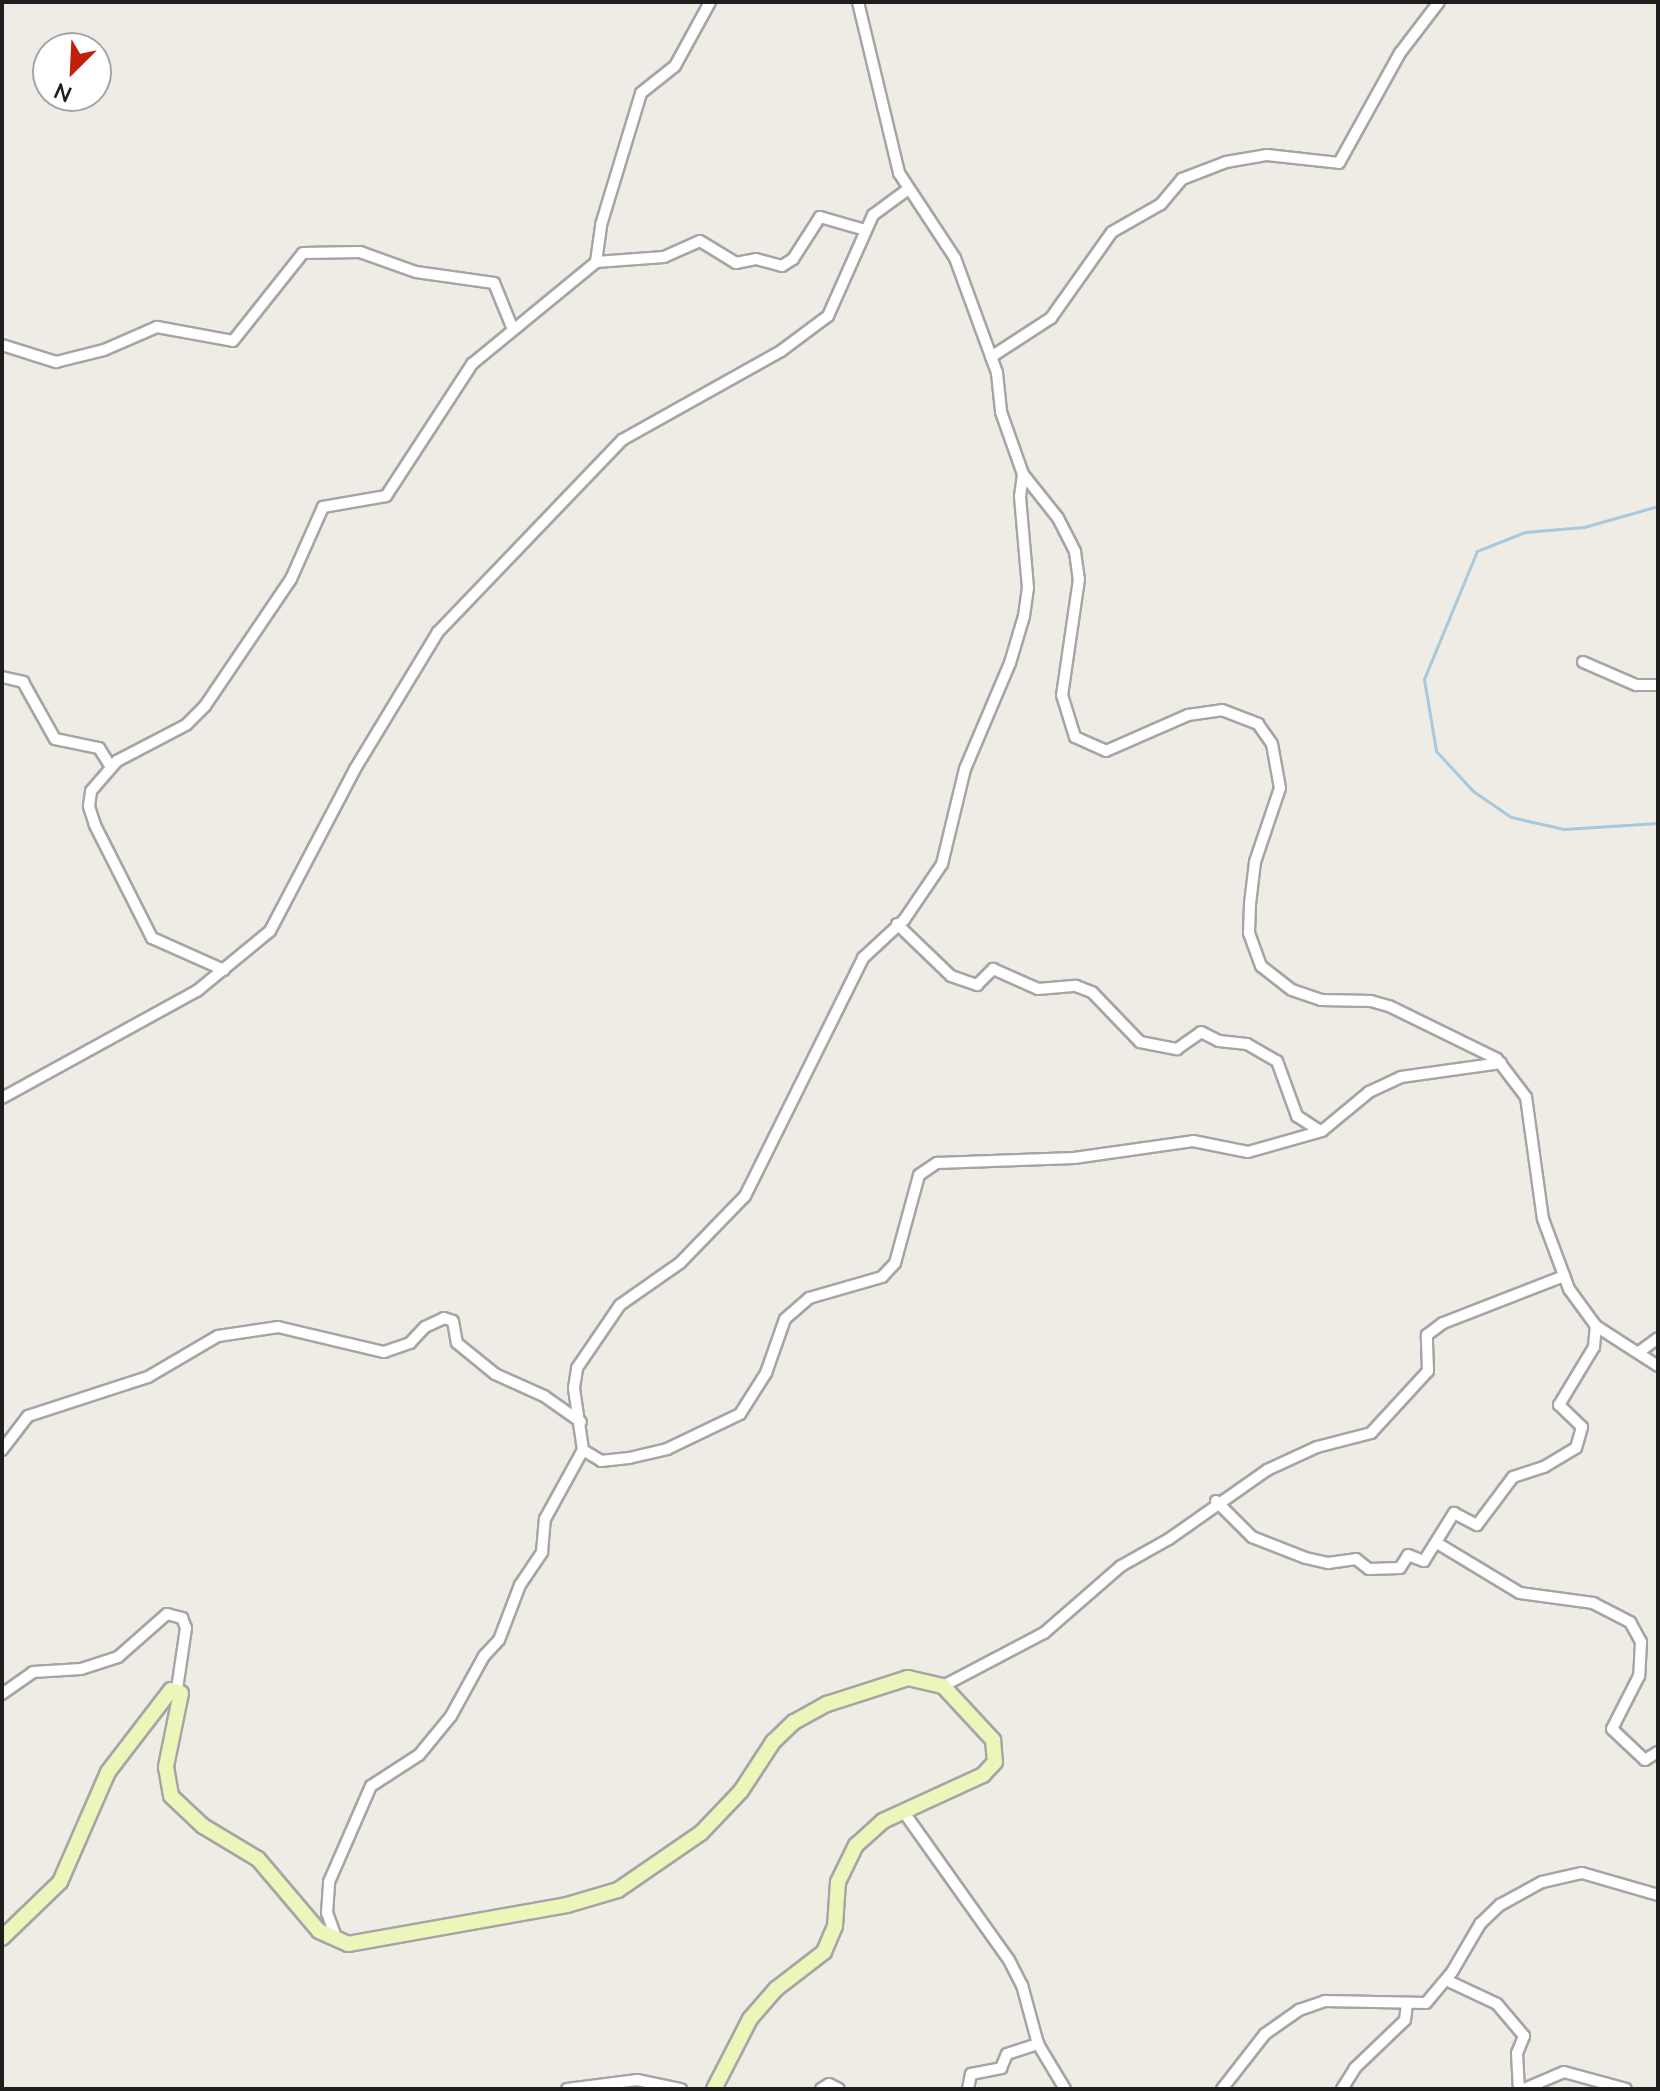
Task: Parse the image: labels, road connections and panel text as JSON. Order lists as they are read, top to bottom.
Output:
{
  "north": "bottom left"
}
